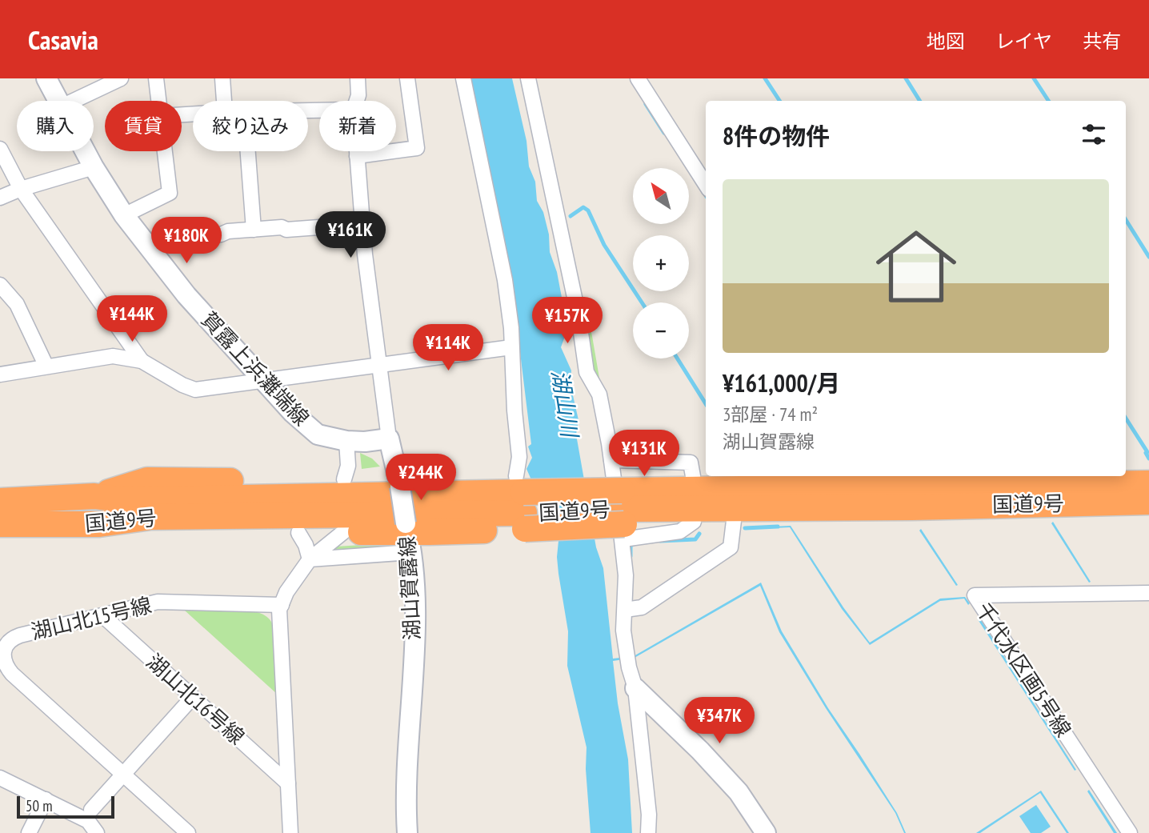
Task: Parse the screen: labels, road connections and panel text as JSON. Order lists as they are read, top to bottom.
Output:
{
  "streets": {
    "highway": ["国道9号"],
    "street": [
      "賀露上浜灘端線",
      "湖山賀露線",
      "湖山北15号線",
      "千代水区画5号線",
      "湖山北16号線"
    ]
  },
  "crossings": [
    ["賀露上浜灘端線", "湖山賀露線"],
    ["湖山北15号線", "湖山北16号線"]
  ],
  "water": ["湖山川"],
  "scale_bar": "50 m",
  "north": "top left",
  "page": {
    "header": "Casavia",
    "nav": ["地図", "レイヤ", "共有"],
    "chip": [
      "購入",
      "賃貸",
      "絞り込み",
      "新着"
    ],
    "heading": "8件の物件",
    "map_buttons": ["+", "−"],
    "list": [
      {
        "name": "¥161,000/月",
        "note": "3部屋 · 74 m² · 湖山賀露線"
      }
    ],
    "price": [
      "¥161K",
      "¥180K",
      "¥144K",
      "¥157K",
      "¥114K",
      "¥131K",
      "¥244K",
      "¥347K"
    ],
    "scale": "50 m"
  }
}
